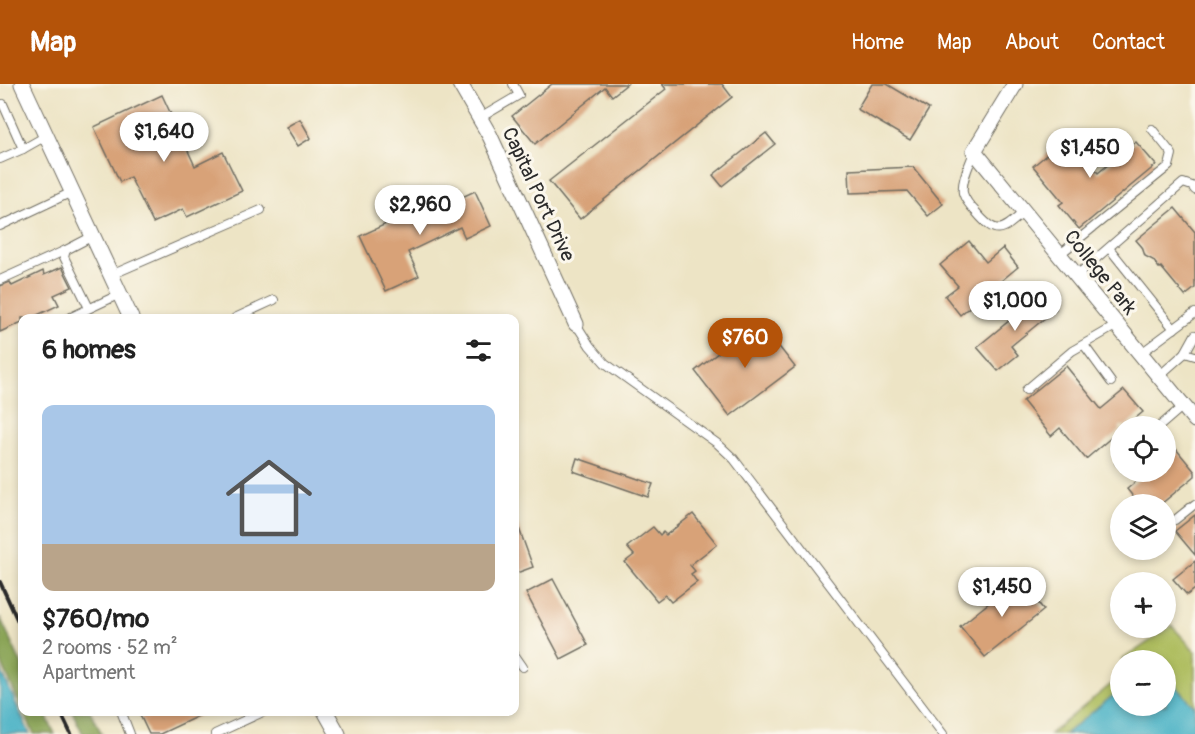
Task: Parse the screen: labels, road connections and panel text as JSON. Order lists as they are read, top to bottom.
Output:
{
  "streets": {
    "street": ["Capital Port Drive", "College Park"]
  },
  "page": {
    "header": "Map",
    "nav": [
      "Home",
      "Map",
      "About",
      "Contact"
    ],
    "price": [
      "$1,640",
      "$1,450",
      "$2,960",
      "$1,000",
      "$760",
      "$1,450"
    ],
    "heading": "6 homes",
    "list": [
      {
        "name": "$760/mo",
        "note": "2 rooms · 52 m² · Apartment"
      }
    ],
    "map_buttons": ["+", "−"]
  }
}
